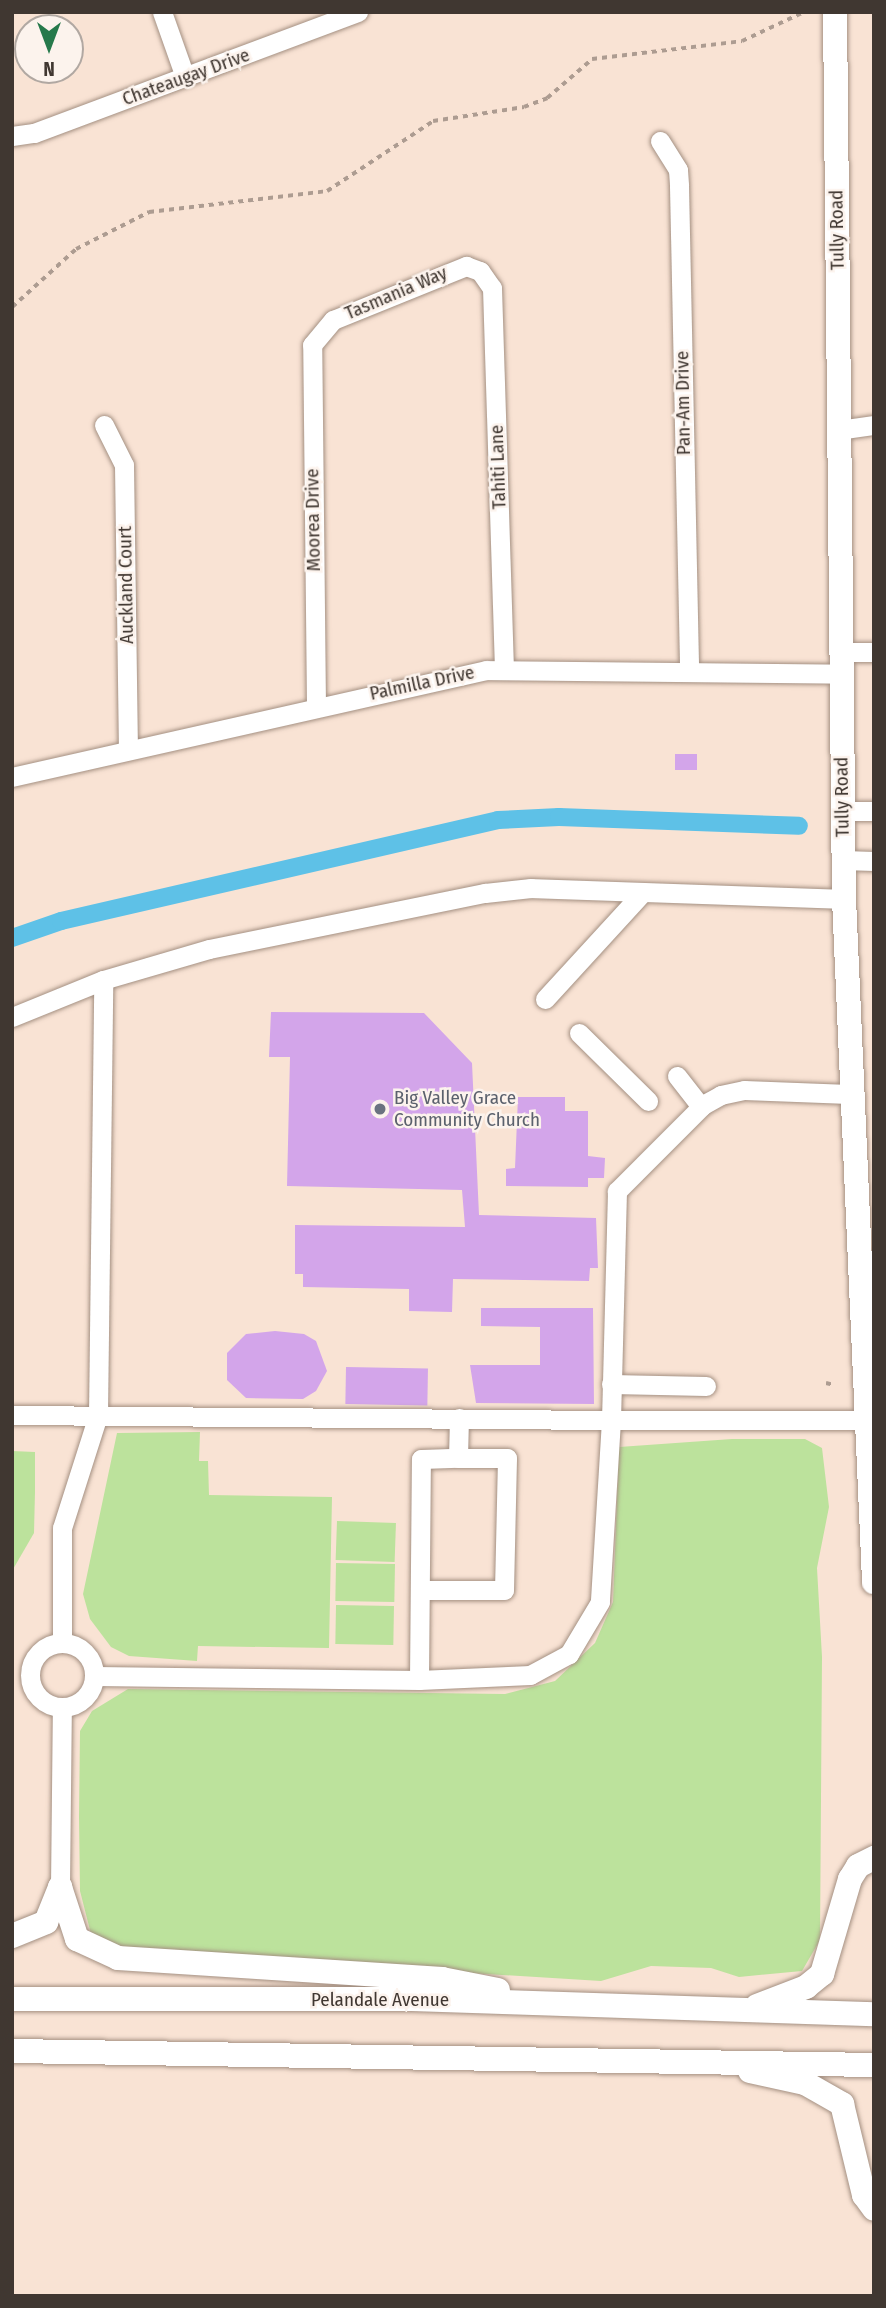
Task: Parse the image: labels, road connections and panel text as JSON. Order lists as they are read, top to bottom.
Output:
{
  "streets": {
    "main road": ["Tully Road", "Pelandale Avenue"],
    "street": [
      "Chateaugay Drive",
      "Tasmania Way",
      "Pan-Am Drive",
      "Tahiti Lane",
      "Moorea Drive",
      "Auckland Court",
      "Palmilla Drive"
    ]
  },
  "crossings": [
    ["Tully Road", "Palmilla Drive"],
    ["Tasmania Way", "Tahiti Lane"],
    ["Tasmania Way", "Moorea Drive"],
    ["Pan-Am Drive", "Palmilla Drive"],
    ["Tahiti Lane", "Palmilla Drive"],
    ["Moorea Drive", "Palmilla Drive"],
    ["Auckland Court", "Palmilla Drive"]
  ],
  "places": ["Big Valley Grace Community Church"],
  "north": "bottom"
}
